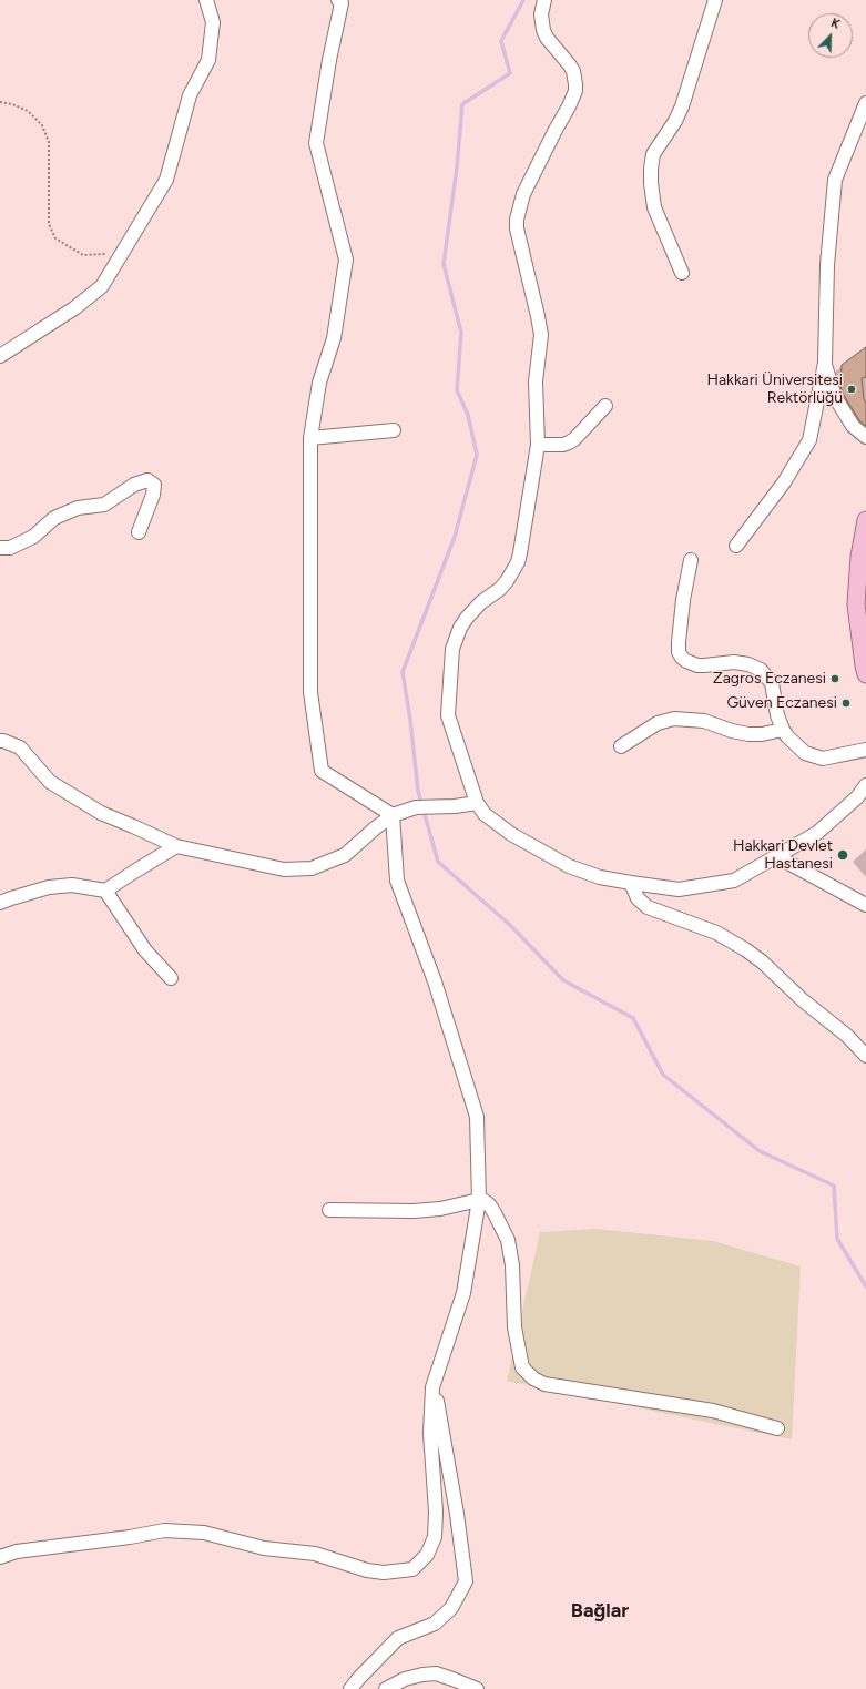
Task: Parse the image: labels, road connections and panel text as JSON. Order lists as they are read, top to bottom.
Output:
{
  "districts": ["Bağlar"],
  "places": [
    "Hakkari Üniversitesi Rektörlüğü",
    "Zagros Eczanesi",
    "Güven Eczanesi",
    "Hakkari Devlet Hastanesi"
  ],
  "north": "top right"
}
